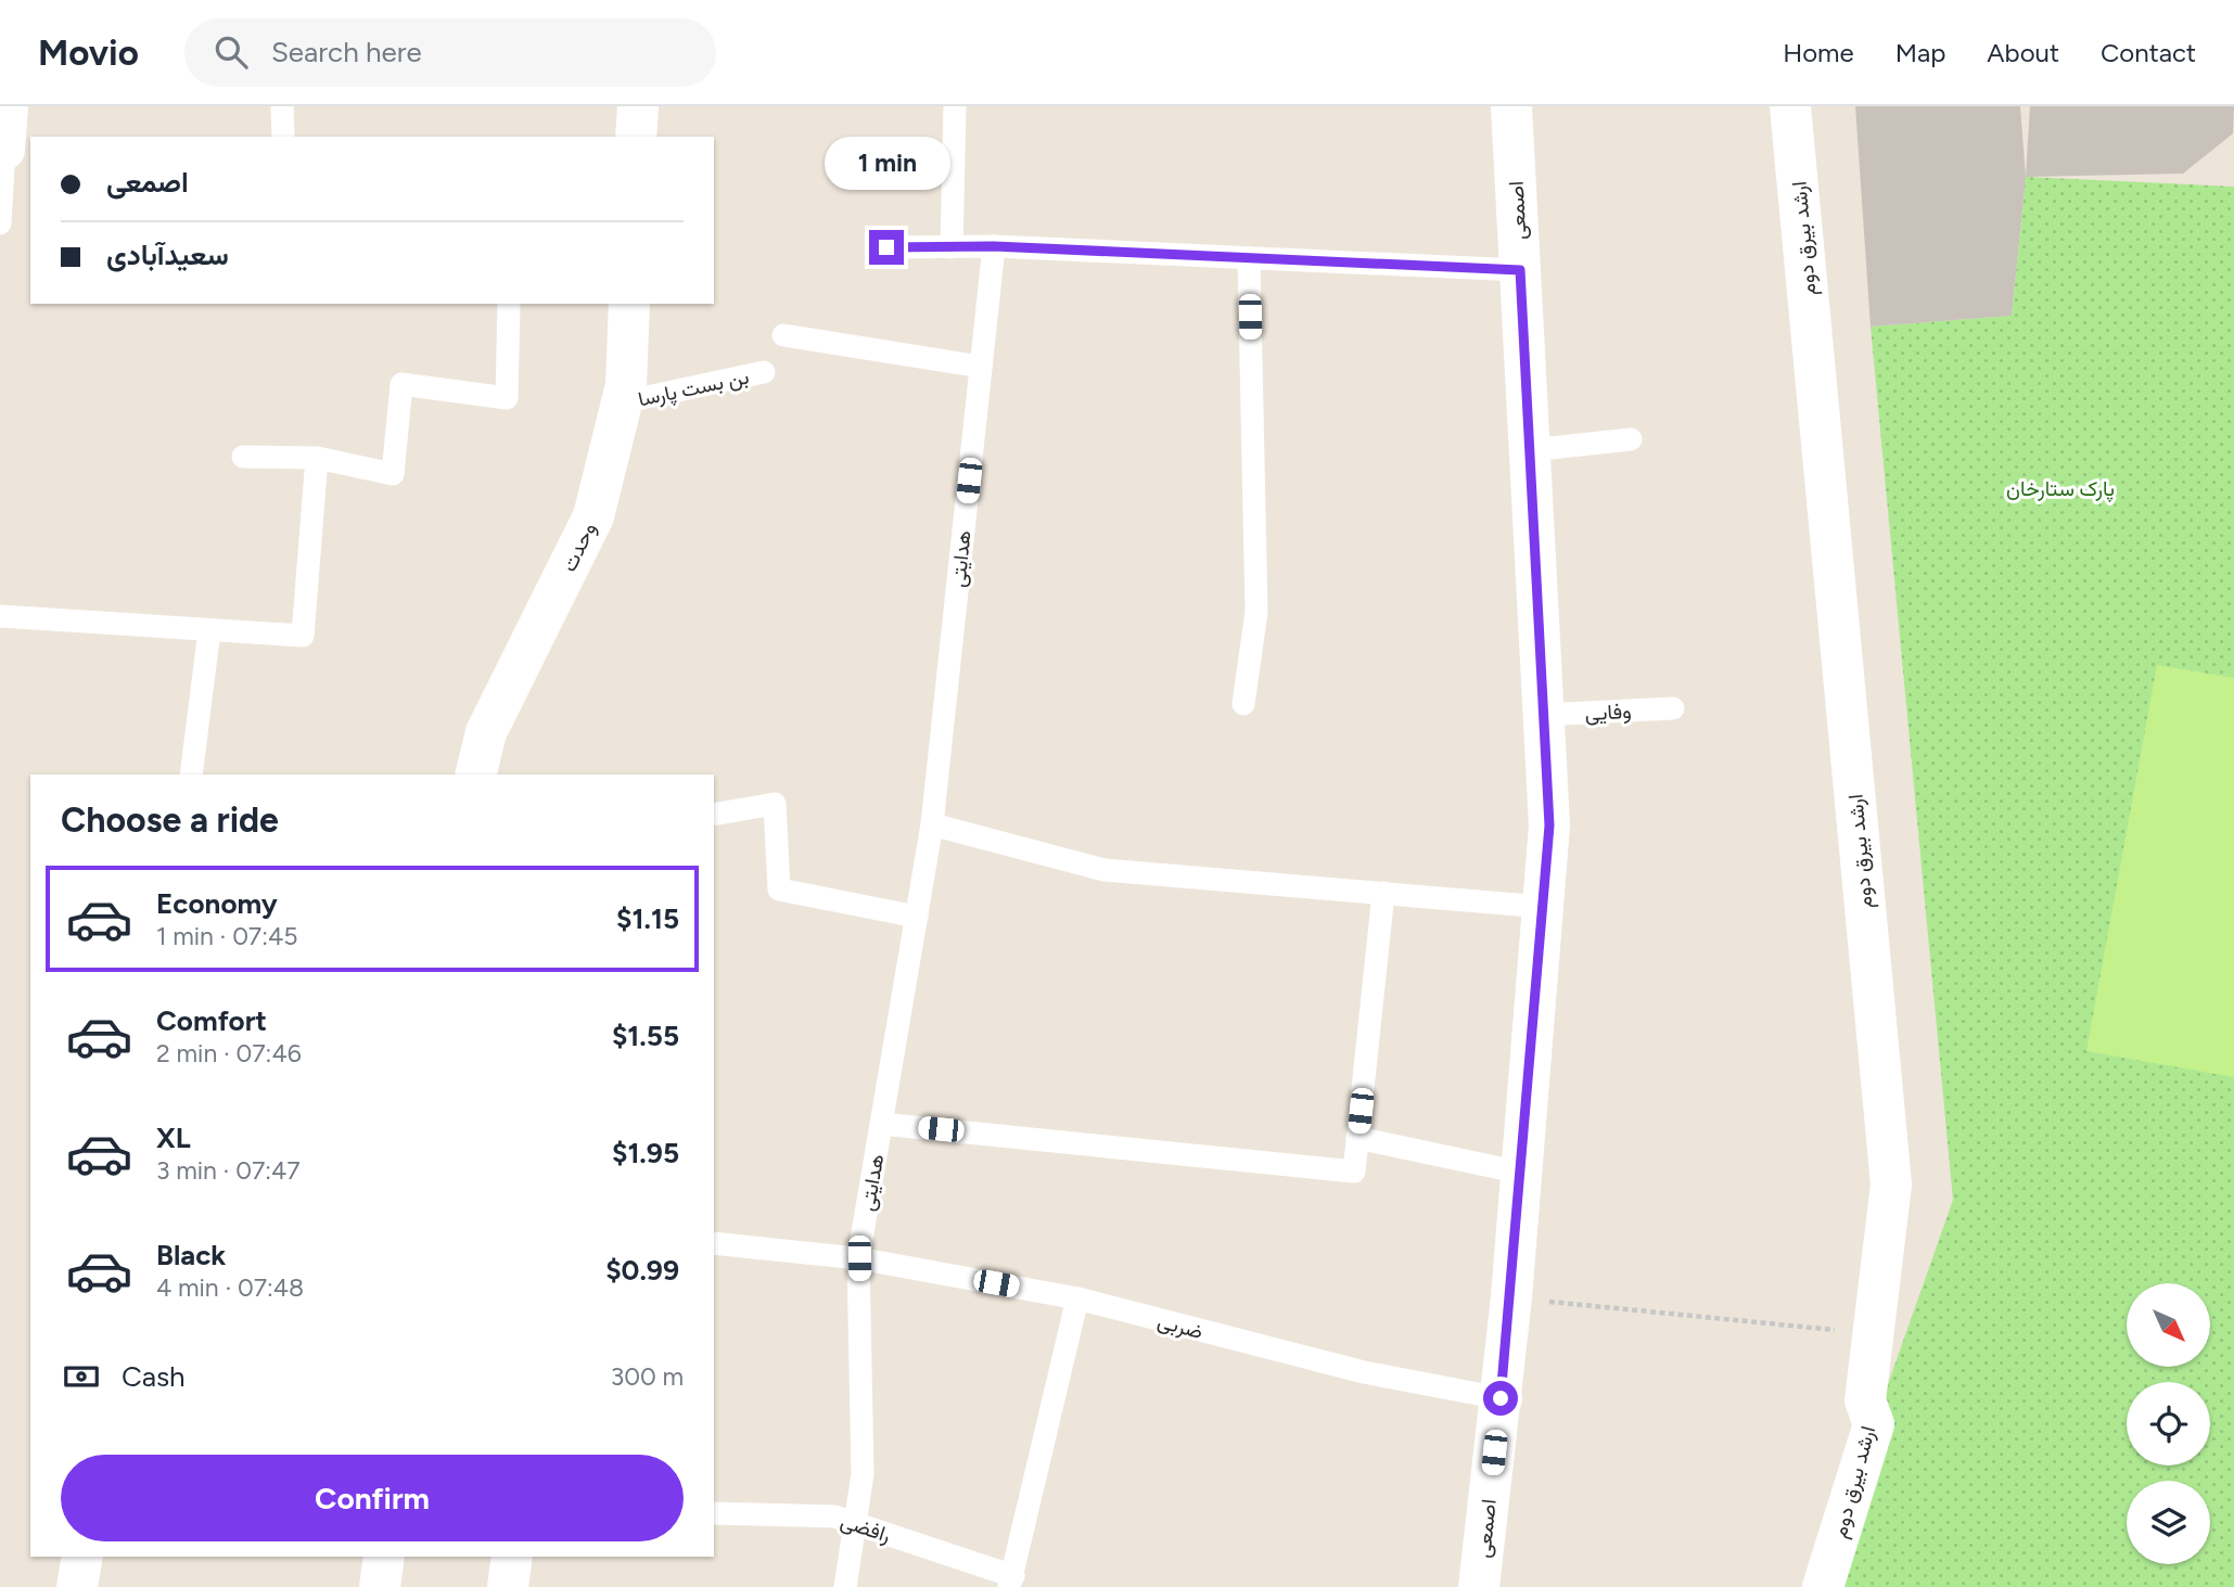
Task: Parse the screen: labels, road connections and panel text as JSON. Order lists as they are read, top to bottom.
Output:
{
  "streets": {
    "street": ["اصمعی", "ارشد بیرق دوم", "وحدت"],
    "lane": [
      "بن بست پارسا",
      "هدایتی",
      "وفایی",
      "ضربی",
      "رافضی"
    ]
  },
  "crossings": [
    ["اصمعی", "وفایی"],
    ["اصمعی", "ضربی"],
    ["بن بست پارسا", "وحدت"],
    ["هدایتی", "ضربی"],
    ["هدایتی", "رافضی"]
  ],
  "parks": ["پارک ستارخان"],
  "north": "bottom right",
  "page": {
    "header": "Movio",
    "search": "Search here",
    "nav": [
      "Home",
      "Map",
      "About",
      "Contact"
    ],
    "bubble": "1 min",
    "banner": ["اصمعی", "سعیدآبادی"],
    "heading": "Choose a ride",
    "list": [
      {
        "name": "Economy",
        "note": "1 min · 07:45",
        "value": "$1.15"
      },
      {
        "name": "Comfort",
        "note": "2 min · 07:46",
        "value": "$1.55"
      },
      {
        "name": "XL",
        "note": "3 min · 07:47",
        "value": "$1.95"
      },
      {
        "name": "Black",
        "note": "4 min · 07:48",
        "value": "$0.99"
      }
    ],
    "pay": ["Cash", "300 m"],
    "buttons": "Confirm"
  }
}
